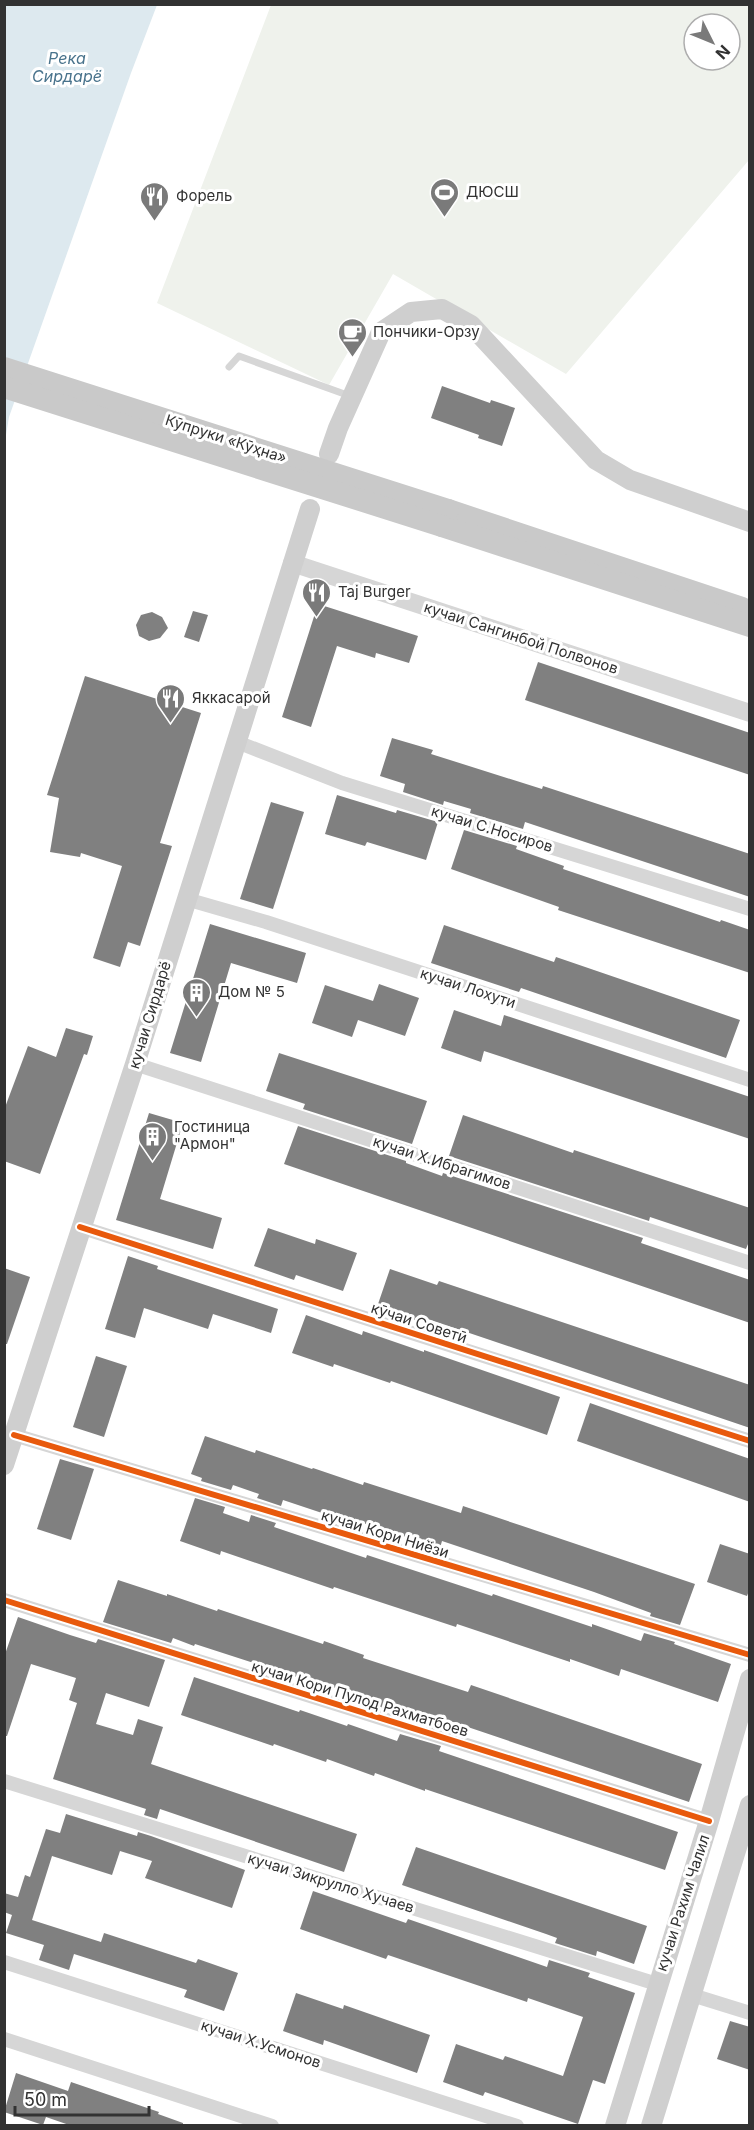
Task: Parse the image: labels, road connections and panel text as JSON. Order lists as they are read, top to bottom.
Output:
{
  "streets": {
    "main road": ["Кӯпруки «Кӯҳна»", "кучаи Сирдарё", "кучаи Рахим Чалил"],
    "street": [
      "кучаи Сангинбой Полвонов",
      "кучаи С.Носиров",
      "кучаи Лохути",
      "кучаи Х.Ибрагимов",
      "кӯчаи Советӣ",
      "кучаи Кори Ниёзи",
      "кучаи Кори Пулод Рахматбоев",
      "кучаи Зикрулло Хучаев",
      "кучаи Х.Усмонов"
    ]
  },
  "crossings": [
    ["кучаи Сангинбой Полвонов", "кучаи Сирдарё"],
    ["кучаи С.Носиров", "кучаи Сирдарё"],
    ["кучаи Лохути", "кучаи Сирдарё"],
    ["кучаи Сирдарё", "кучаи Х.Ибрагимов"],
    ["кучаи Сирдарё", "кӯчаи Советӣ"],
    ["кучаи Сирдарё", "кучаи Кори Ниёзи"],
    ["кучаи Кори Пулод Рахматбоев", "кучаи Рахим Чалил"],
    ["кучаи Зикрулло Хучаев", "кучаи Рахим Чалил"]
  ],
  "water": ["Река Сирдарё"],
  "places": {
    "sports": ["ДЮСШ"],
    "restaurant": ["Форель", "Taj Burger", "Яккасарой"],
    "cafe": ["Пончики-Орзу"],
    "building": ["Дом № 5", "Гостиница \"Армон\""]
  },
  "scale_bar": "50 m",
  "north": "bottom right"
}
